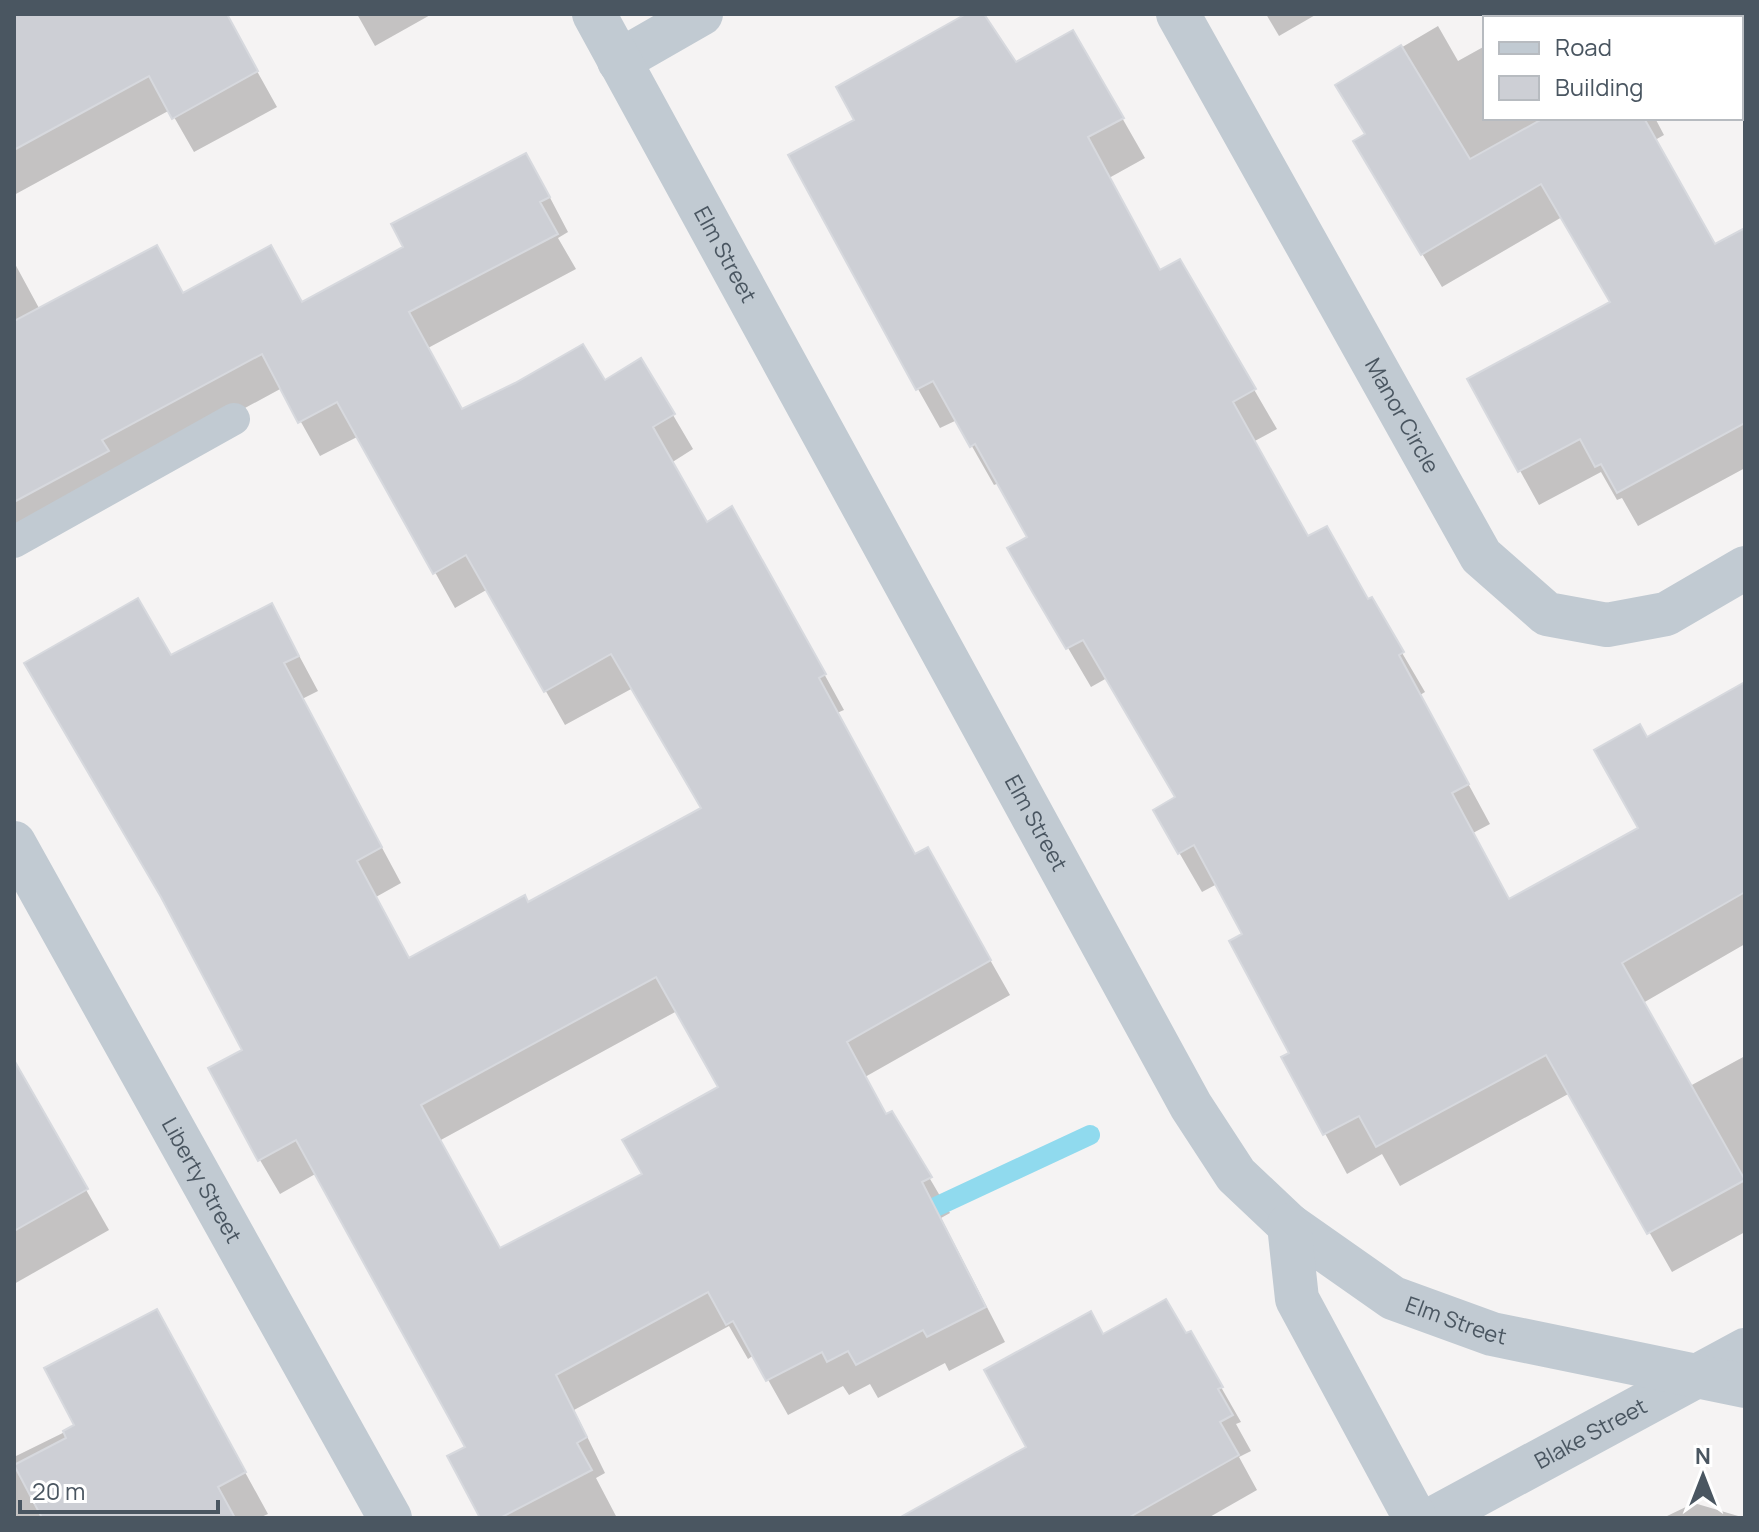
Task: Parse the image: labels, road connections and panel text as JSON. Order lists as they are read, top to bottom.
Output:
{
  "streets": {
    "street": [
      "Elm Street",
      "Manor Circle",
      "Liberty Street",
      "Blake Street"
    ]
  },
  "crossings": [
    ["Elm Street", "Blake Street"]
  ],
  "legend": ["Road", "Building"],
  "scale_bar": "20 m",
  "north": "top"
}
